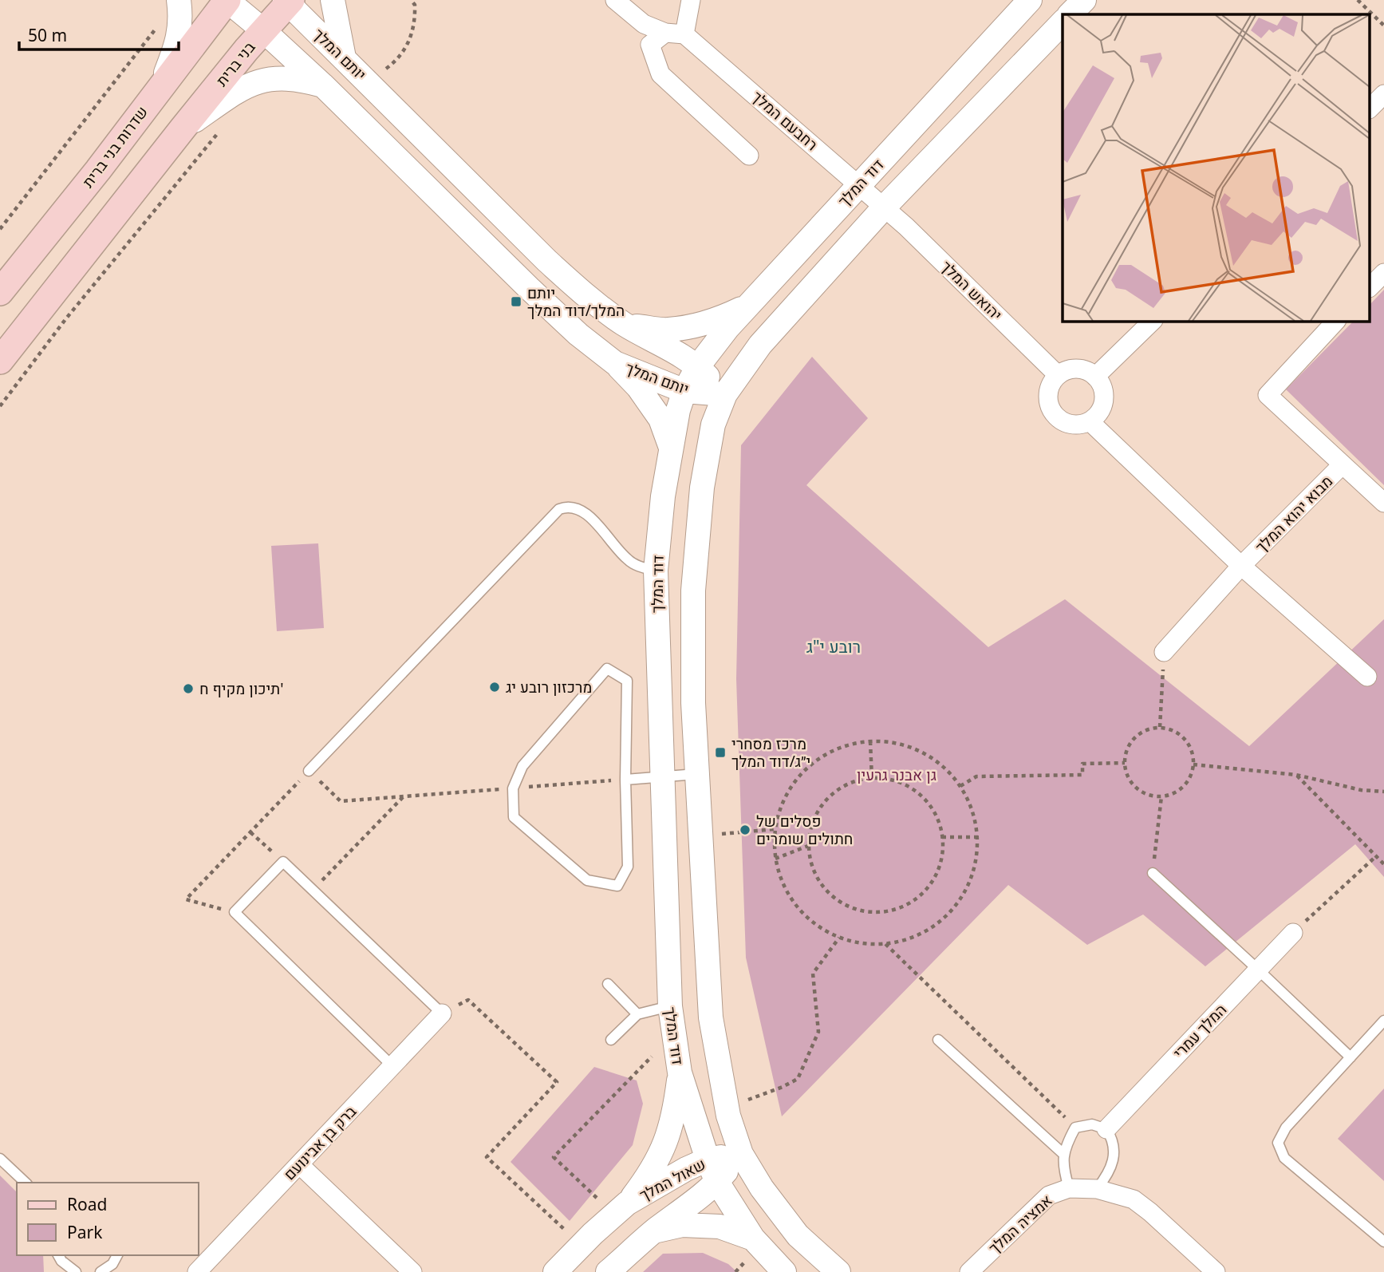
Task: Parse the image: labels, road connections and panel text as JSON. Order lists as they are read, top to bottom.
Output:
{
  "streets": {
    "main road": ["בני ברית", "שדרות בני ברית"],
    "street": [
      "יותם המלך",
      "רחבעם המלך",
      "דוד המלך",
      "יהואש המלך",
      "מבוא יהוא המלך",
      "המלך עמרי",
      "ברק בן אבינועם",
      "שאול המלך",
      "אמציה המלך"
    ]
  },
  "crossings": [
    ["יותם המלך", "בני ברית"],
    ["יותם המלך", "שדרות בני ברית"],
    ["יותם המלך", "דוד המלך"],
    ["רחבעם המלך", "דוד המלך"],
    ["רחבעם המלך", "יהואש המלך"],
    ["דוד המלך", "שאול המלך"],
    ["יהואש המלך", "מבוא יהוא המלך"],
    ["המלך עמרי", "אמציה המלך"]
  ],
  "districts": ["רובע י\"ג"],
  "parks": ["גן אבנר גרעין"],
  "places": {
    "transit": ["יותם המלך/דוד המלך", "מרכז מסחרי י״ג/דוד המלך"],
    "other": ["מרכזון רובע יג", "תיכון מקיף ח'", "פסלים של חתולים שומרים"]
  },
  "legend": ["Road", "Park"],
  "scale_bar": "50 m"
}
